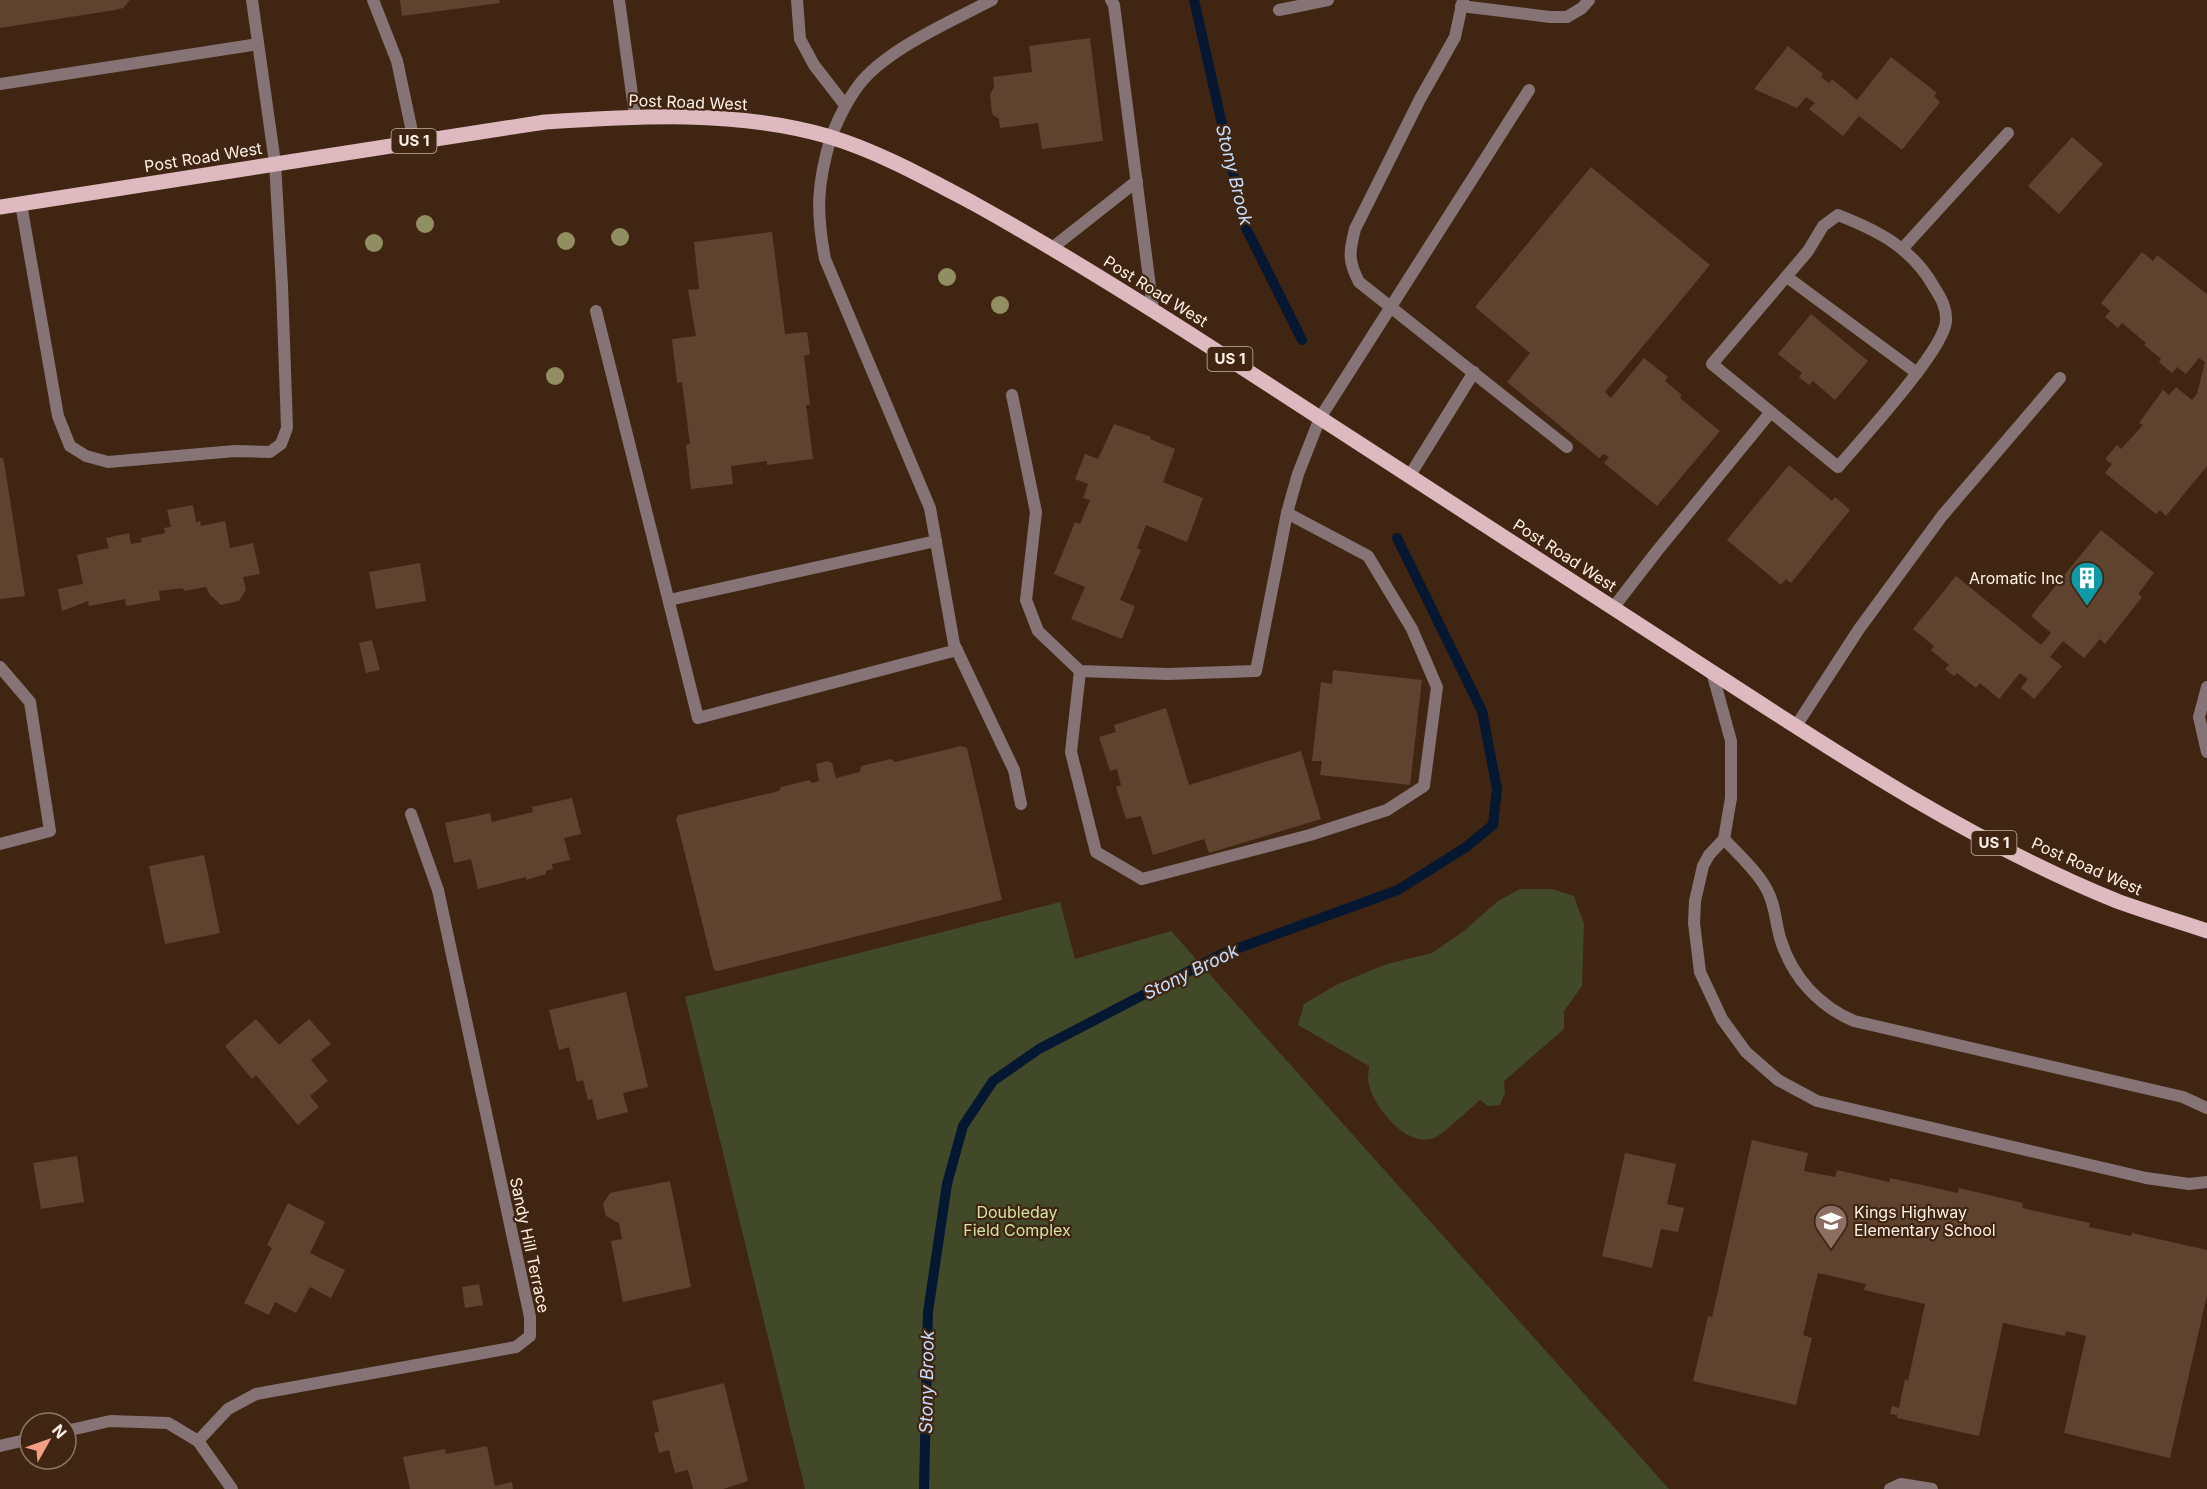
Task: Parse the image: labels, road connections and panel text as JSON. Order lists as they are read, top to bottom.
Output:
{
  "streets": {
    "main road": ["Post Road West", "US 1"],
    "street": ["Sandy Hill Terrace"]
  },
  "water": ["Stony Brook"],
  "parks": ["Doubleday Field Complex"],
  "places": {
    "building": ["Aromatic Inc"],
    "school or university": ["Kings Highway Elementary School"]
  },
  "north": "top right"
}
